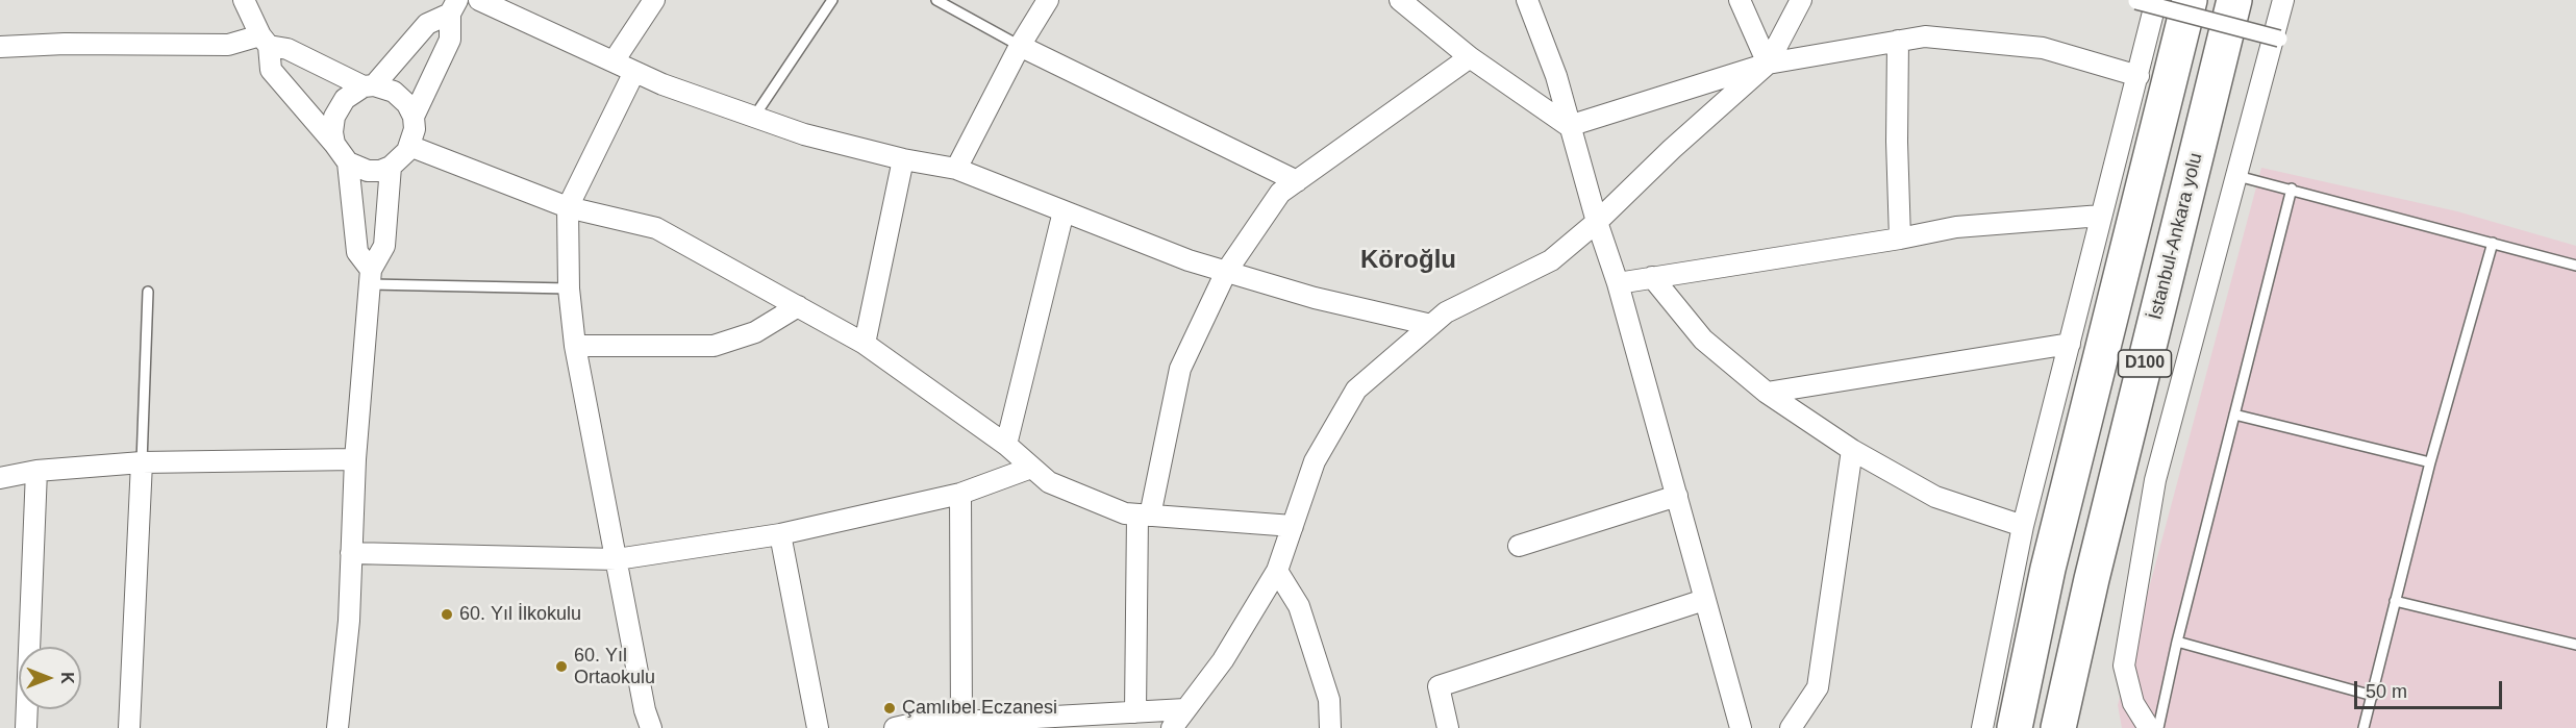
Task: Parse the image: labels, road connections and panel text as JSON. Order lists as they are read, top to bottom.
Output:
{
  "streets": {
    "highway": ["İstanbul-Ankara yolu", "D100"]
  },
  "districts": ["Köroğlu"],
  "places": ["60. Yıl İlkokulu", "60. Yıl Ortaokulu", "Çamlıbel Eczanesi"],
  "scale_bar": "50 m",
  "north": "right"
}
